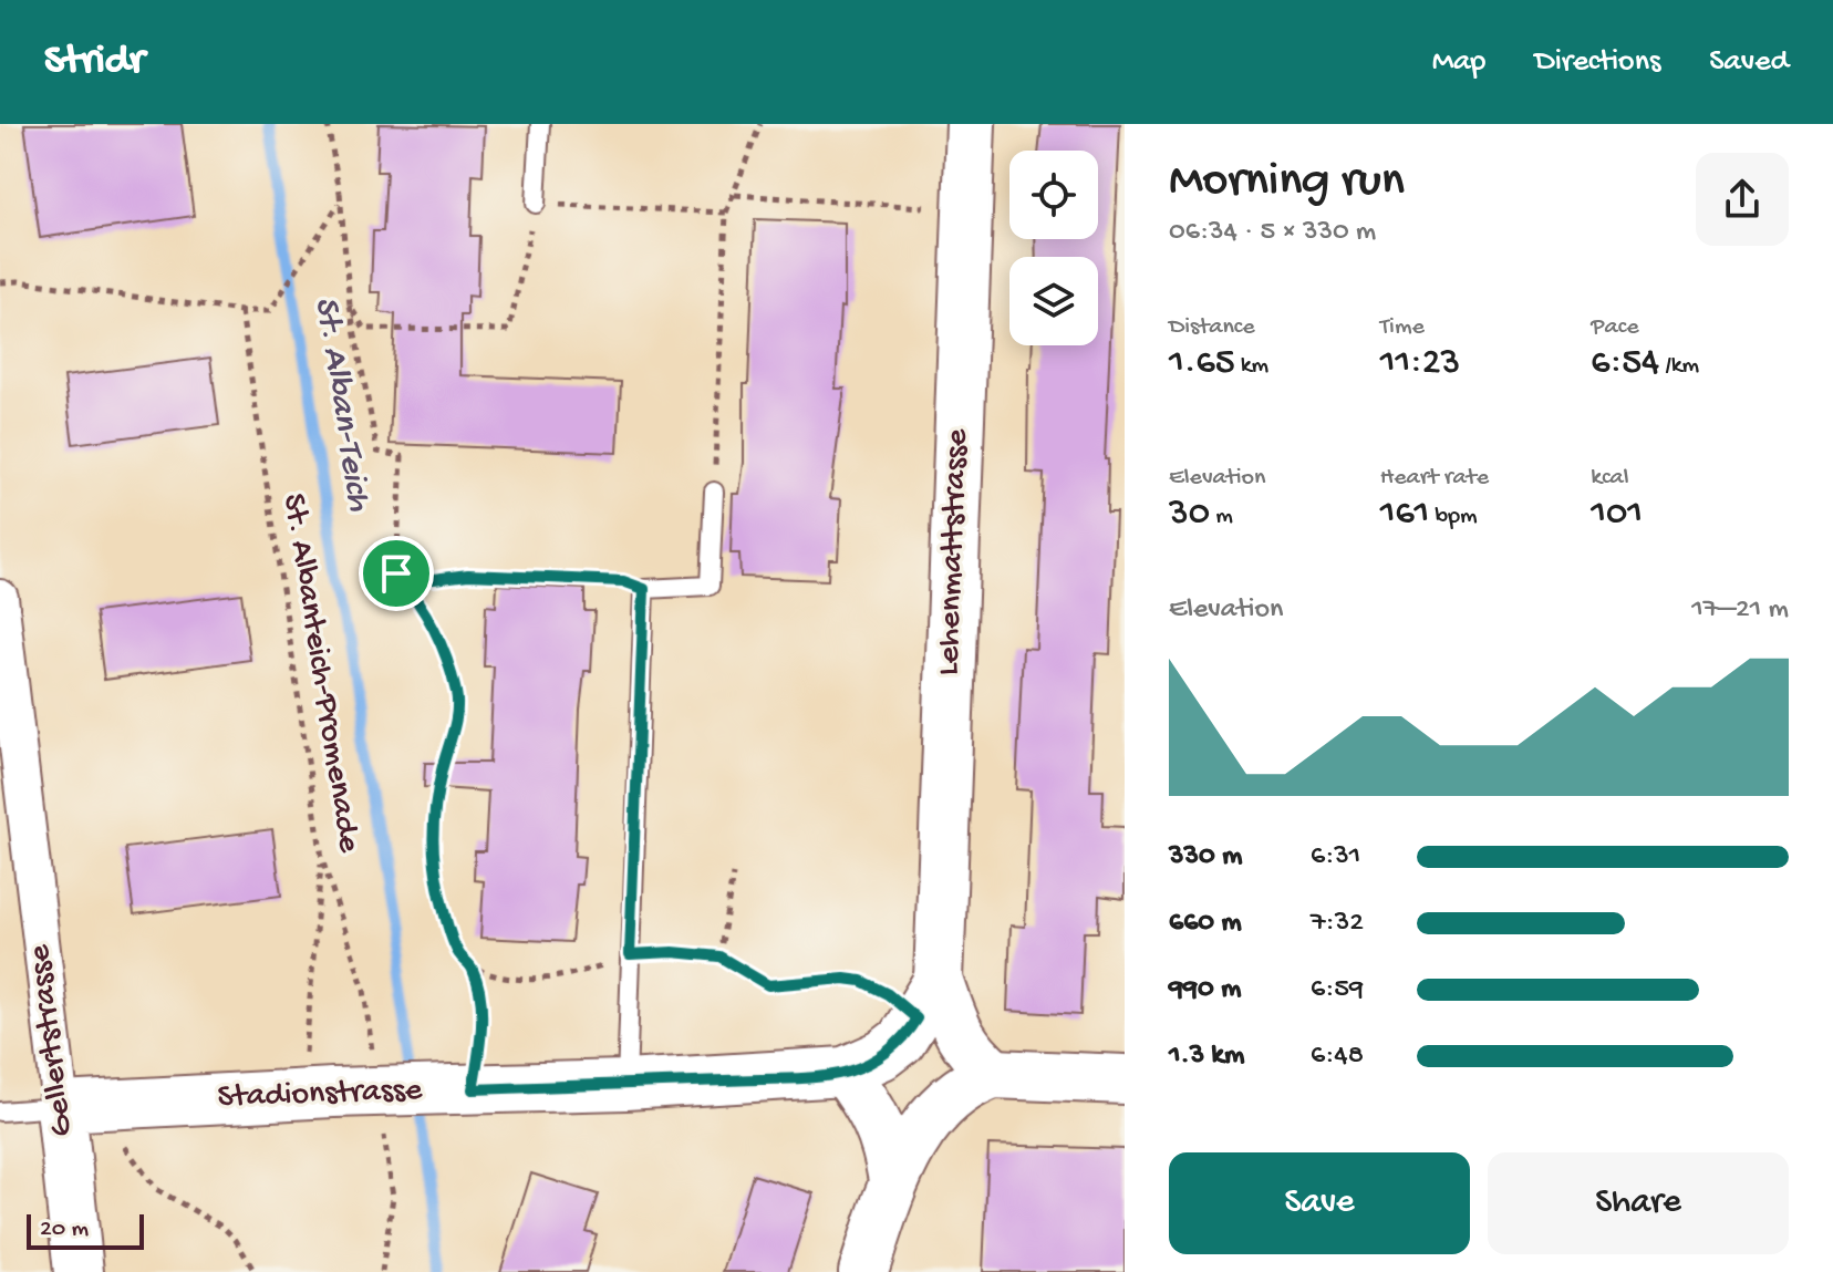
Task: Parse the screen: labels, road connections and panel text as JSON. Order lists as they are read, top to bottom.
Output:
{
  "streets": {
    "street": ["Lehenmattstrasse", "Gellertstrasse", "Stadionstrasse"],
    "path": ["St. Albanteich-Promenade"]
  },
  "crossings": [
    ["Gellertstrasse", "Stadionstrasse"]
  ],
  "water": ["St. Alban-Teich"],
  "scale_bar": "20 m",
  "page": {
    "header": "Stridr",
    "nav": ["Map", "Directions", "Saved"],
    "heading": ["Morning run", "06:34 · 5 × 330 m"],
    "stats": [
      ["Distance", "1.65 km"],
      ["Time", "11:23"],
      ["Pace", "6:54 /km"],
      ["Elevation", "30 m"],
      ["Heart rate", "161 bpm"],
      ["kcal", "101"]
    ],
    "chart": ["Elevation", "17–21 m"],
    "list": [
      {
        "name": "330 m",
        "note": "6:31"
      },
      {
        "name": "660 m",
        "note": "7:32"
      },
      {
        "name": "990 m",
        "note": "6:59"
      },
      {
        "name": "1.3 km",
        "note": "6:48"
      }
    ],
    "buttons": ["Save", "Share"],
    "scale": "20 m"
  }
}
